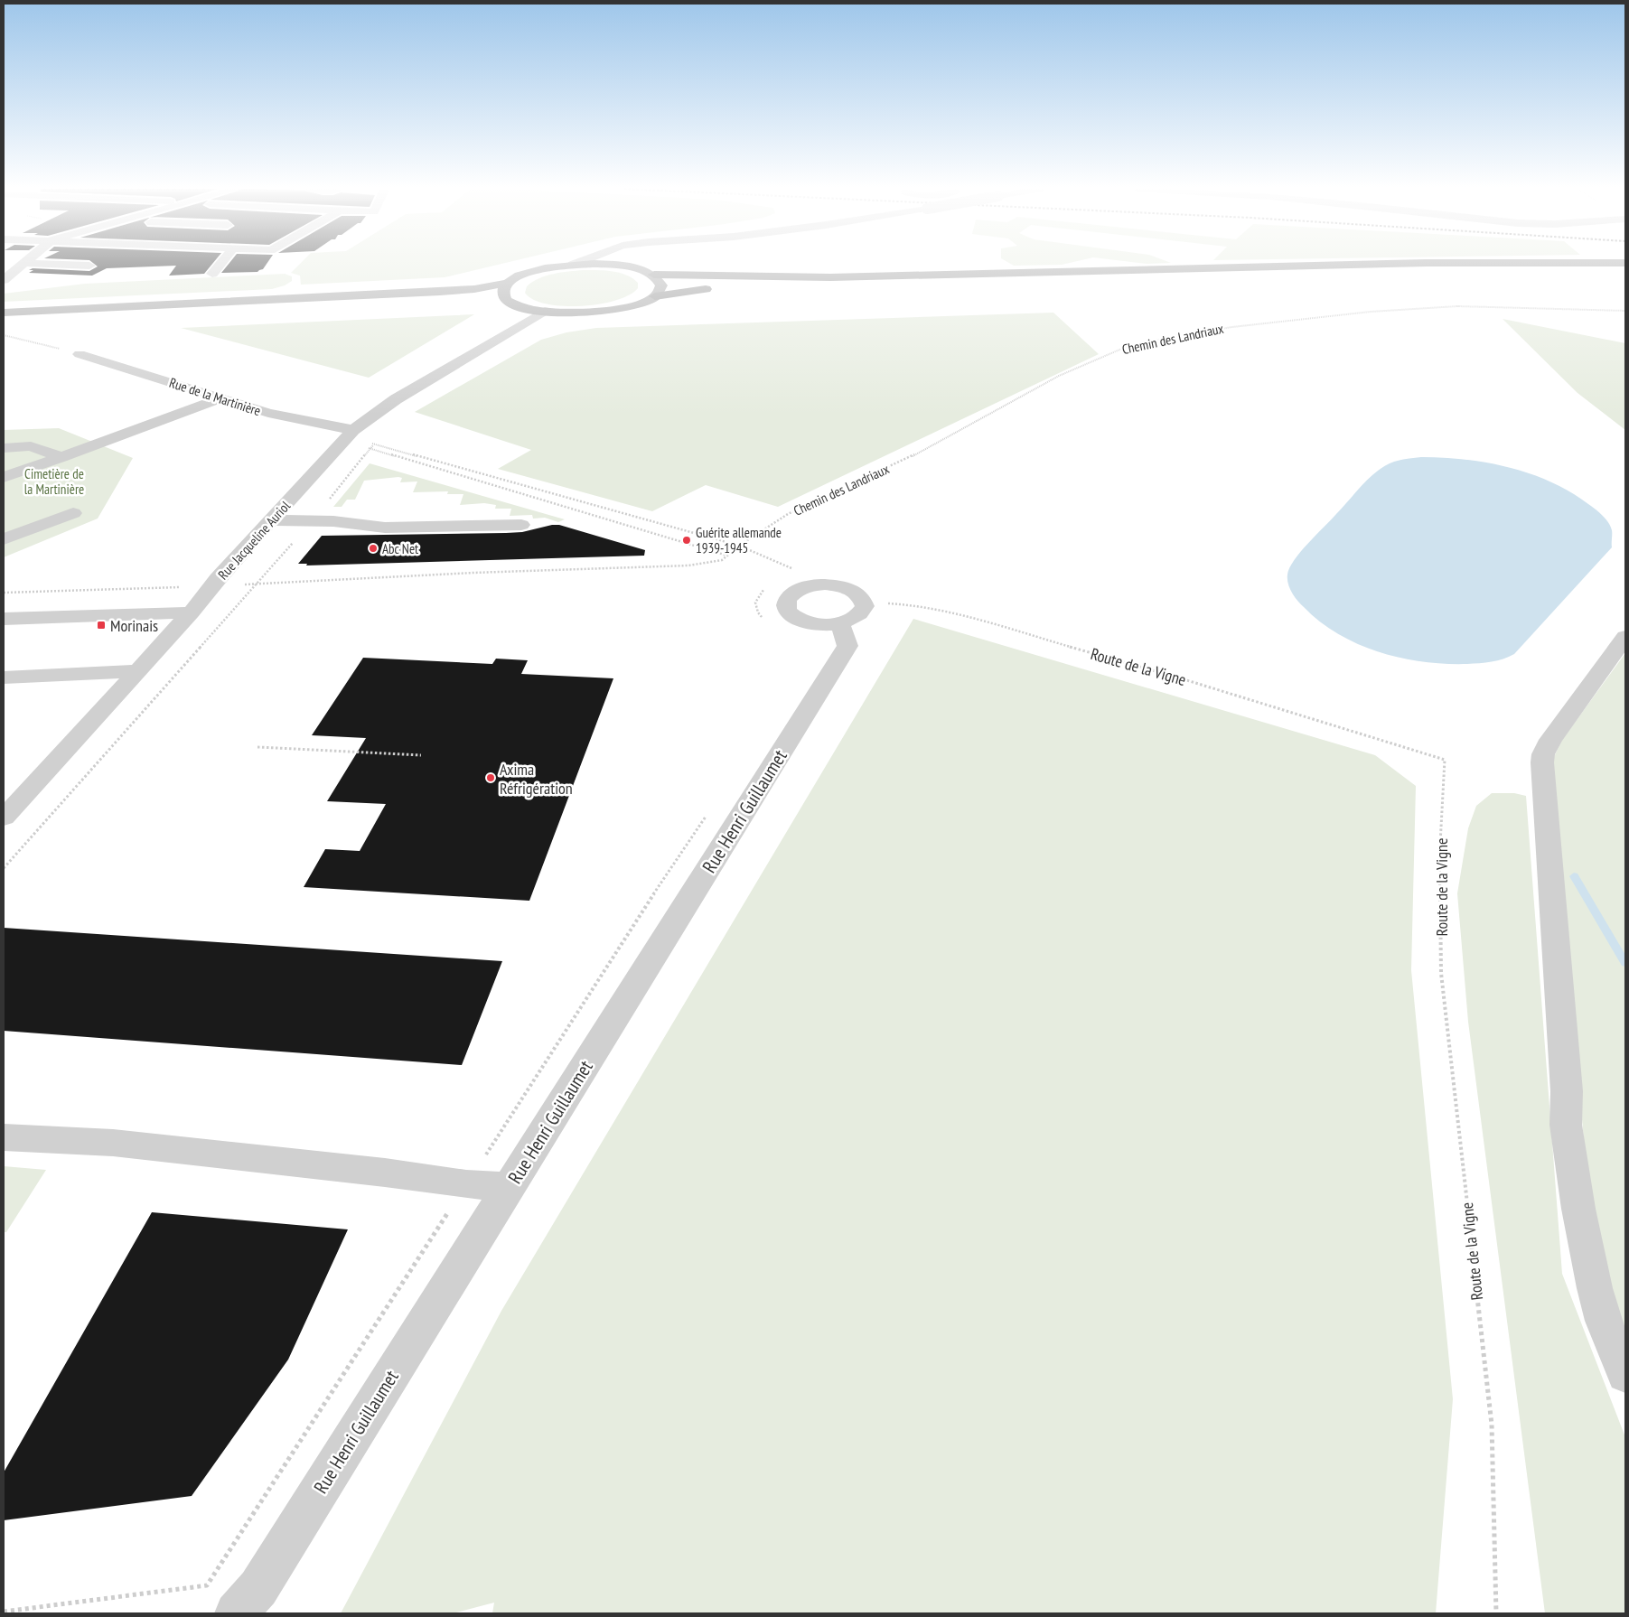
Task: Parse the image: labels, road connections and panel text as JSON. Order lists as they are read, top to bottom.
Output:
{
  "streets": {
    "street": ["Rue de la Martinière", "Rue Jacqueline Auriol", "Rue Henri Guillaumet"],
    "path": ["Chemin des Landriaux", "Route de la Vigne"]
  },
  "crossings": [
    ["Rue de la Martinière", "Rue Jacqueline Auriol"],
    ["Route de la Vigne", "Rue Henri Guillaumet"]
  ],
  "parks": ["Cimetière de la Martinière"],
  "places": {
    "other": ["Guérite allemande 1939-1945", "Abc Net", "Axima Réfrigération"],
    "transit": ["Morinais"]
  }
}
